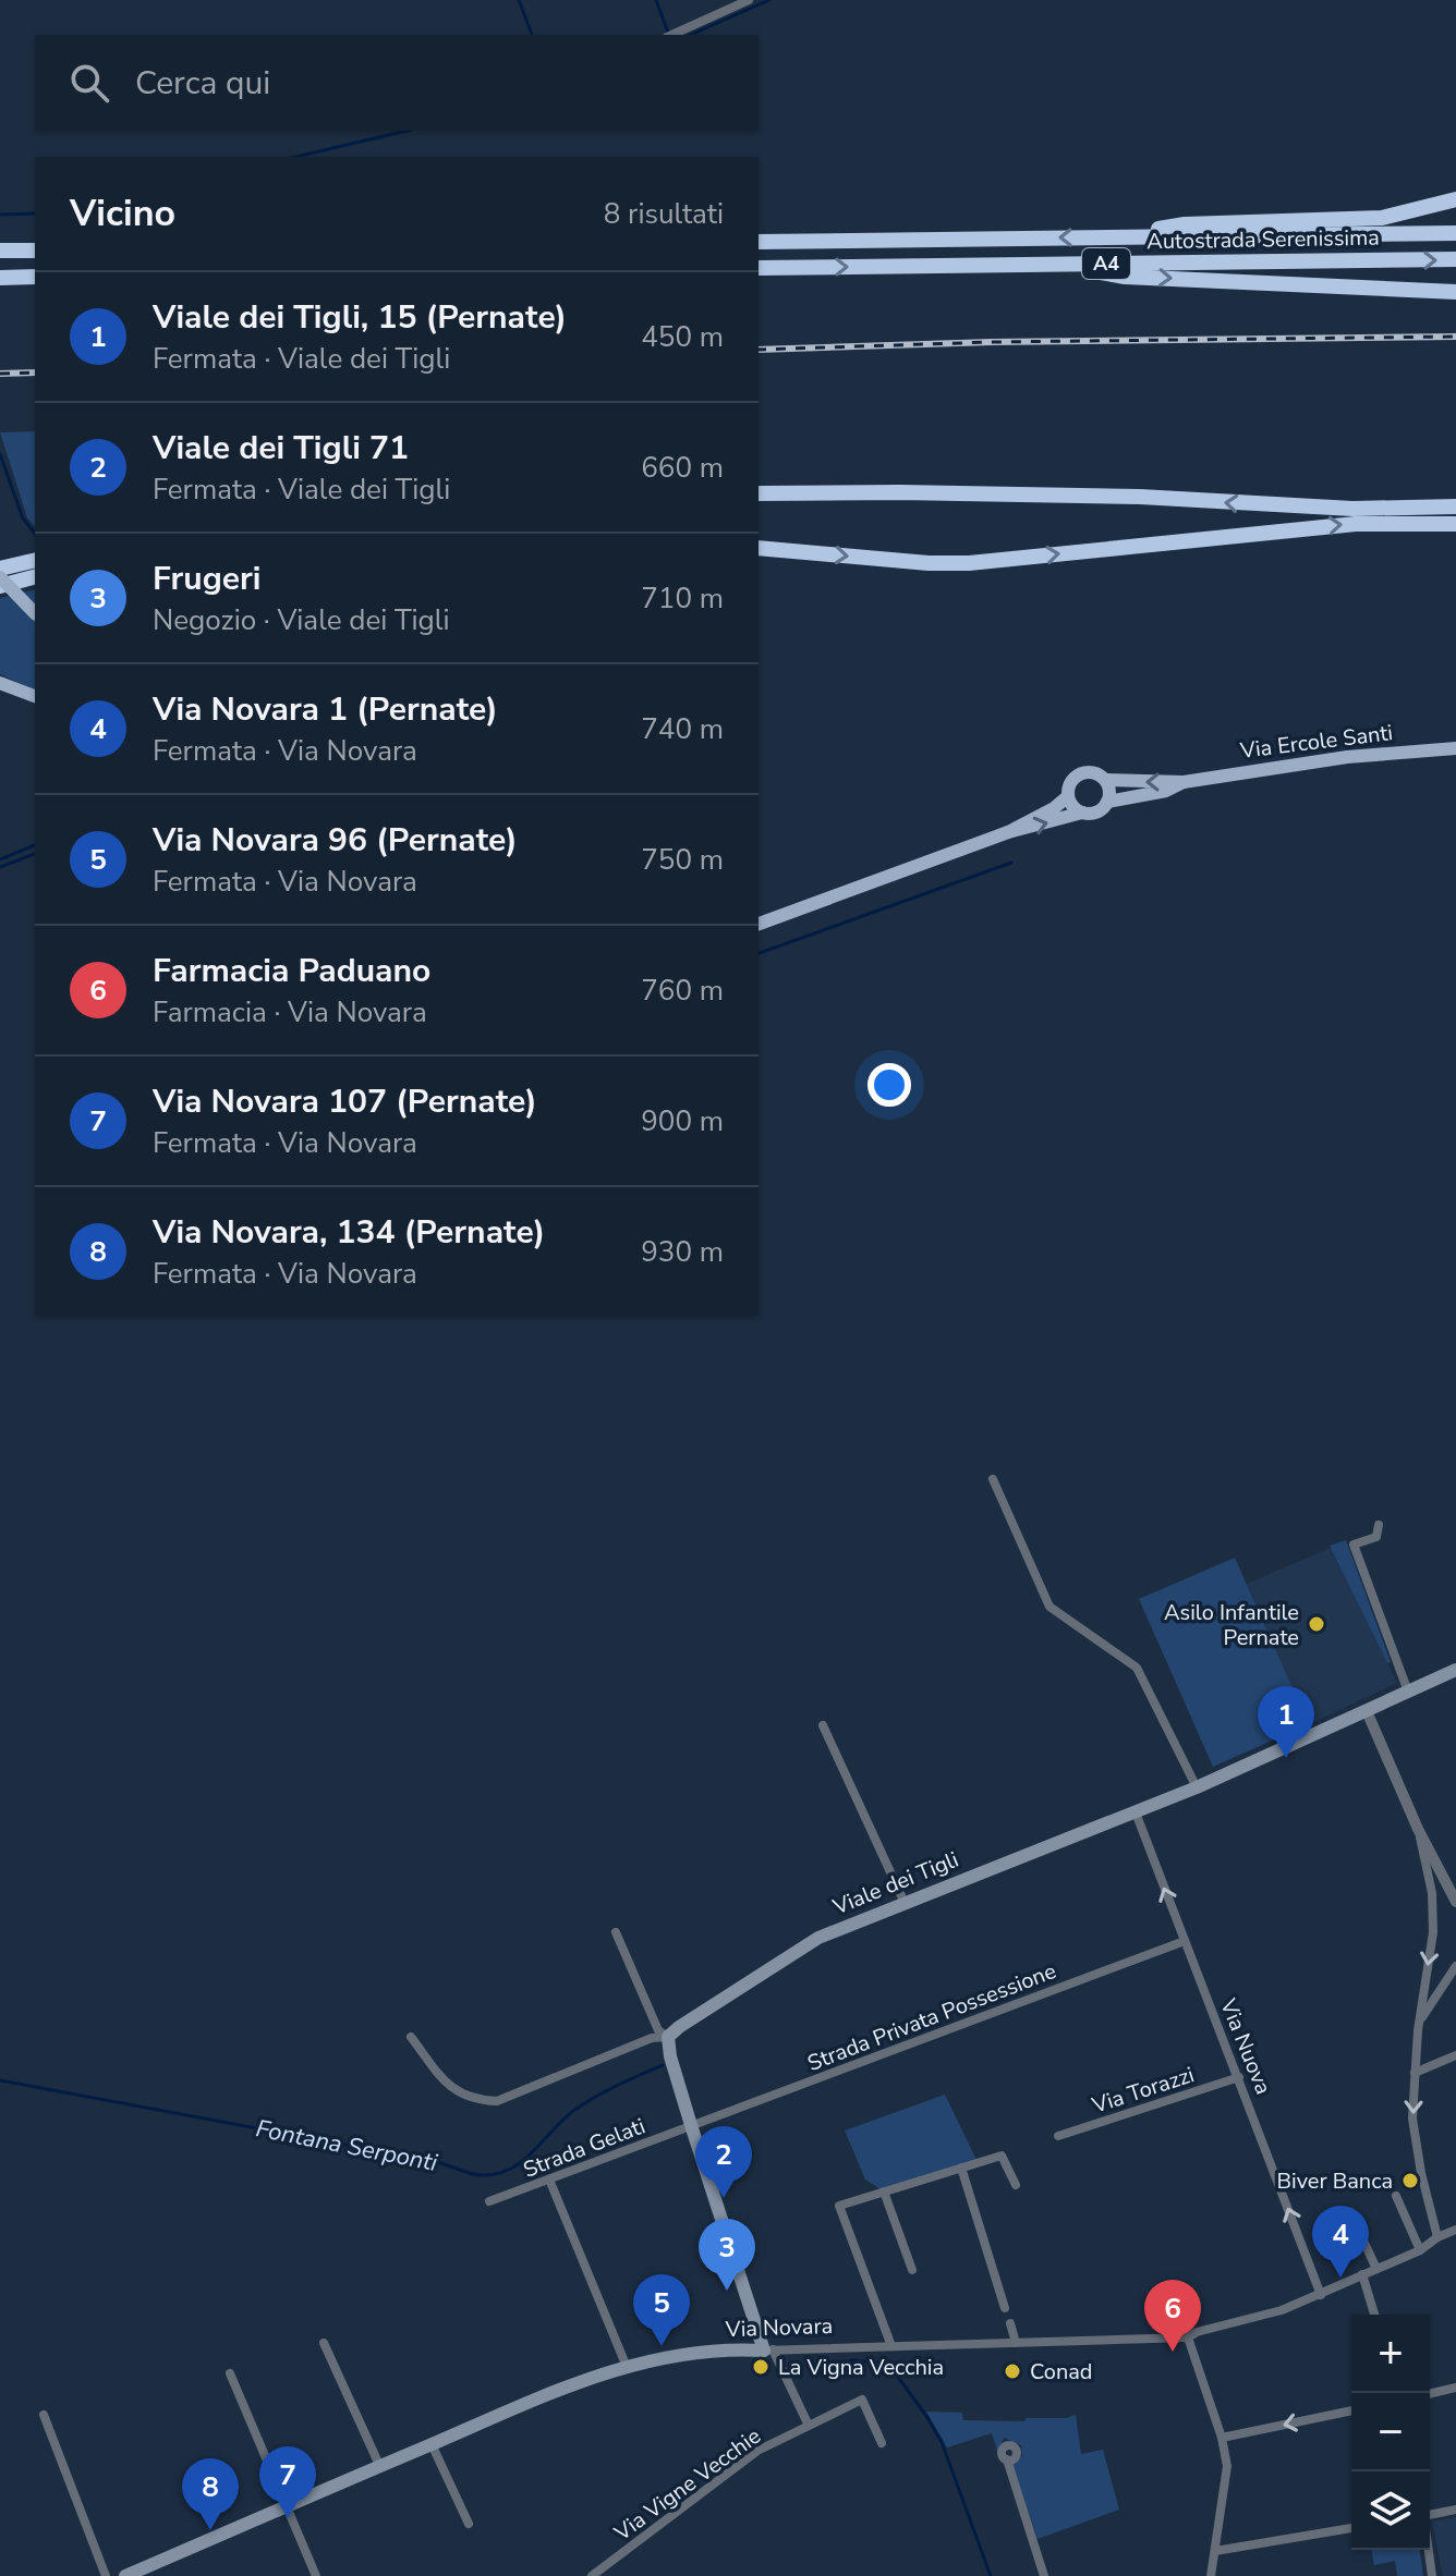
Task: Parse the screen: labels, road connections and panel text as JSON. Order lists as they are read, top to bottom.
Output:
{
  "streets": {
    "highway": ["Autostrada Serenissima", "A4"],
    "main road": ["Via Ercole Santi", "Viale dei Tigli", "Via Novara"],
    "street": [
      "Strada Privata Possessione",
      "Via Nuova",
      "Via Torazzi",
      "Strada Gelati",
      "Via Vigne Vecchie"
    ]
  },
  "crossings": [
    ["Viale dei Tigli", "Via Nuova"],
    ["Strada Privata Possessione", "Via Nuova"],
    ["Strada Privata Possessione", "Strada Gelati"],
    ["Via Nuova", "Via Torazzi"],
    ["Via Nuova", "Via Novara"]
  ],
  "one_way": ["Via Nuova"],
  "water": ["Fontana Serponti"],
  "places": [
    "Asilo Infantile Pernate",
    "Biver Banca",
    "La Vigna Vecchia",
    "Conad"
  ],
  "page": {
    "search": "Cerca qui",
    "heading": ["Vicino", "8 risultati"],
    "list": [
      {
        "mark": "1",
        "name": "Viale dei Tigli, 15 (Pernate)",
        "note": "Fermata · Viale dei Tigli",
        "value": "450 m"
      },
      {
        "mark": "2",
        "name": "Viale dei Tigli 71",
        "note": "Fermata · Viale dei Tigli",
        "value": "660 m"
      },
      {
        "mark": "3",
        "name": "Frugeri",
        "note": "Negozio · Viale dei Tigli",
        "value": "710 m"
      },
      {
        "mark": "4",
        "name": "Via Novara 1 (Pernate)",
        "note": "Fermata · Via Novara",
        "value": "740 m"
      },
      {
        "mark": "5",
        "name": "Via Novara 96 (Pernate)",
        "note": "Fermata · Via Novara",
        "value": "750 m"
      },
      {
        "mark": "6",
        "name": "Farmacia Paduano",
        "note": "Farmacia · Via Novara",
        "value": "760 m"
      },
      {
        "mark": "7",
        "name": "Via Novara 107 (Pernate)",
        "note": "Fermata · Via Novara",
        "value": "900 m"
      },
      {
        "mark": "8",
        "name": "Via Novara, 134 (Pernate)",
        "note": "Fermata · Via Novara",
        "value": "930 m"
      }
    ],
    "pins": [
      "1",
      "2",
      "4",
      "3",
      "5",
      "6",
      "7",
      "8"
    ],
    "map_buttons": ["+", "−"]
  }
}
